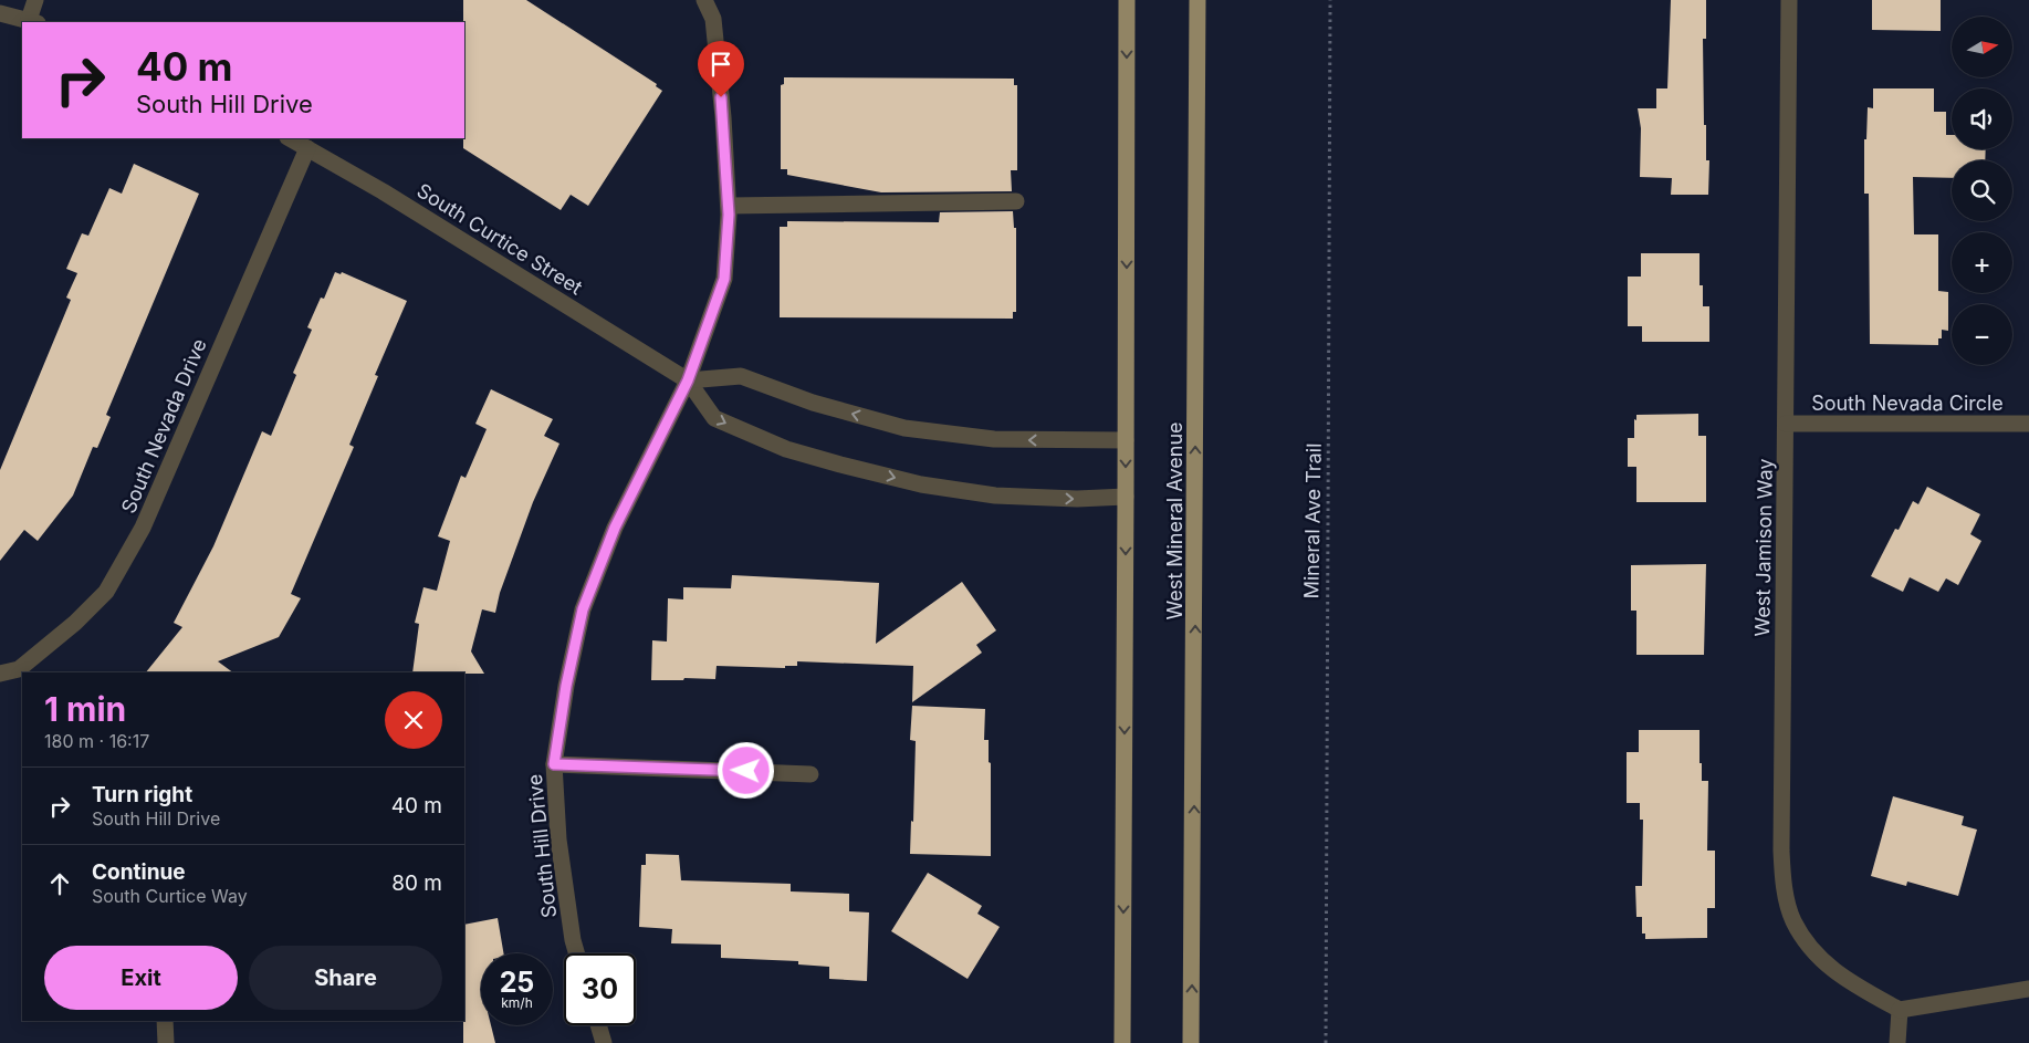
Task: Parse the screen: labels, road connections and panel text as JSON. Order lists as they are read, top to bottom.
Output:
{
  "streets": {
    "main road": ["West Mineral Avenue"],
    "street": [
      "South Curtice Street",
      "South Nevada Circle",
      "South Nevada Drive",
      "West Jamison Way",
      "South Hill Drive"
    ],
    "path": ["Mineral Ave Trail"]
  },
  "crossings": [
    ["South Curtice Street", "South Nevada Drive"],
    ["South Curtice Street", "South Hill Drive"],
    ["South Nevada Circle", "West Jamison Way"]
  ],
  "north": "right",
  "page": {
    "map_buttons": ["+", "−"],
    "turn": ["40 m", "South Hill Drive"],
    "heading": ["1 min", "180 m · 16:17"],
    "list": [
      {
        "name": "Turn right",
        "note": "South Hill Drive",
        "value": "40 m"
      },
      {
        "name": "Continue",
        "note": "South Curtice Way",
        "value": "80 m"
      }
    ],
    "buttons": ["Exit", "Share"],
    "speed": "25 km/h",
    "limit": "30"
  }
}
